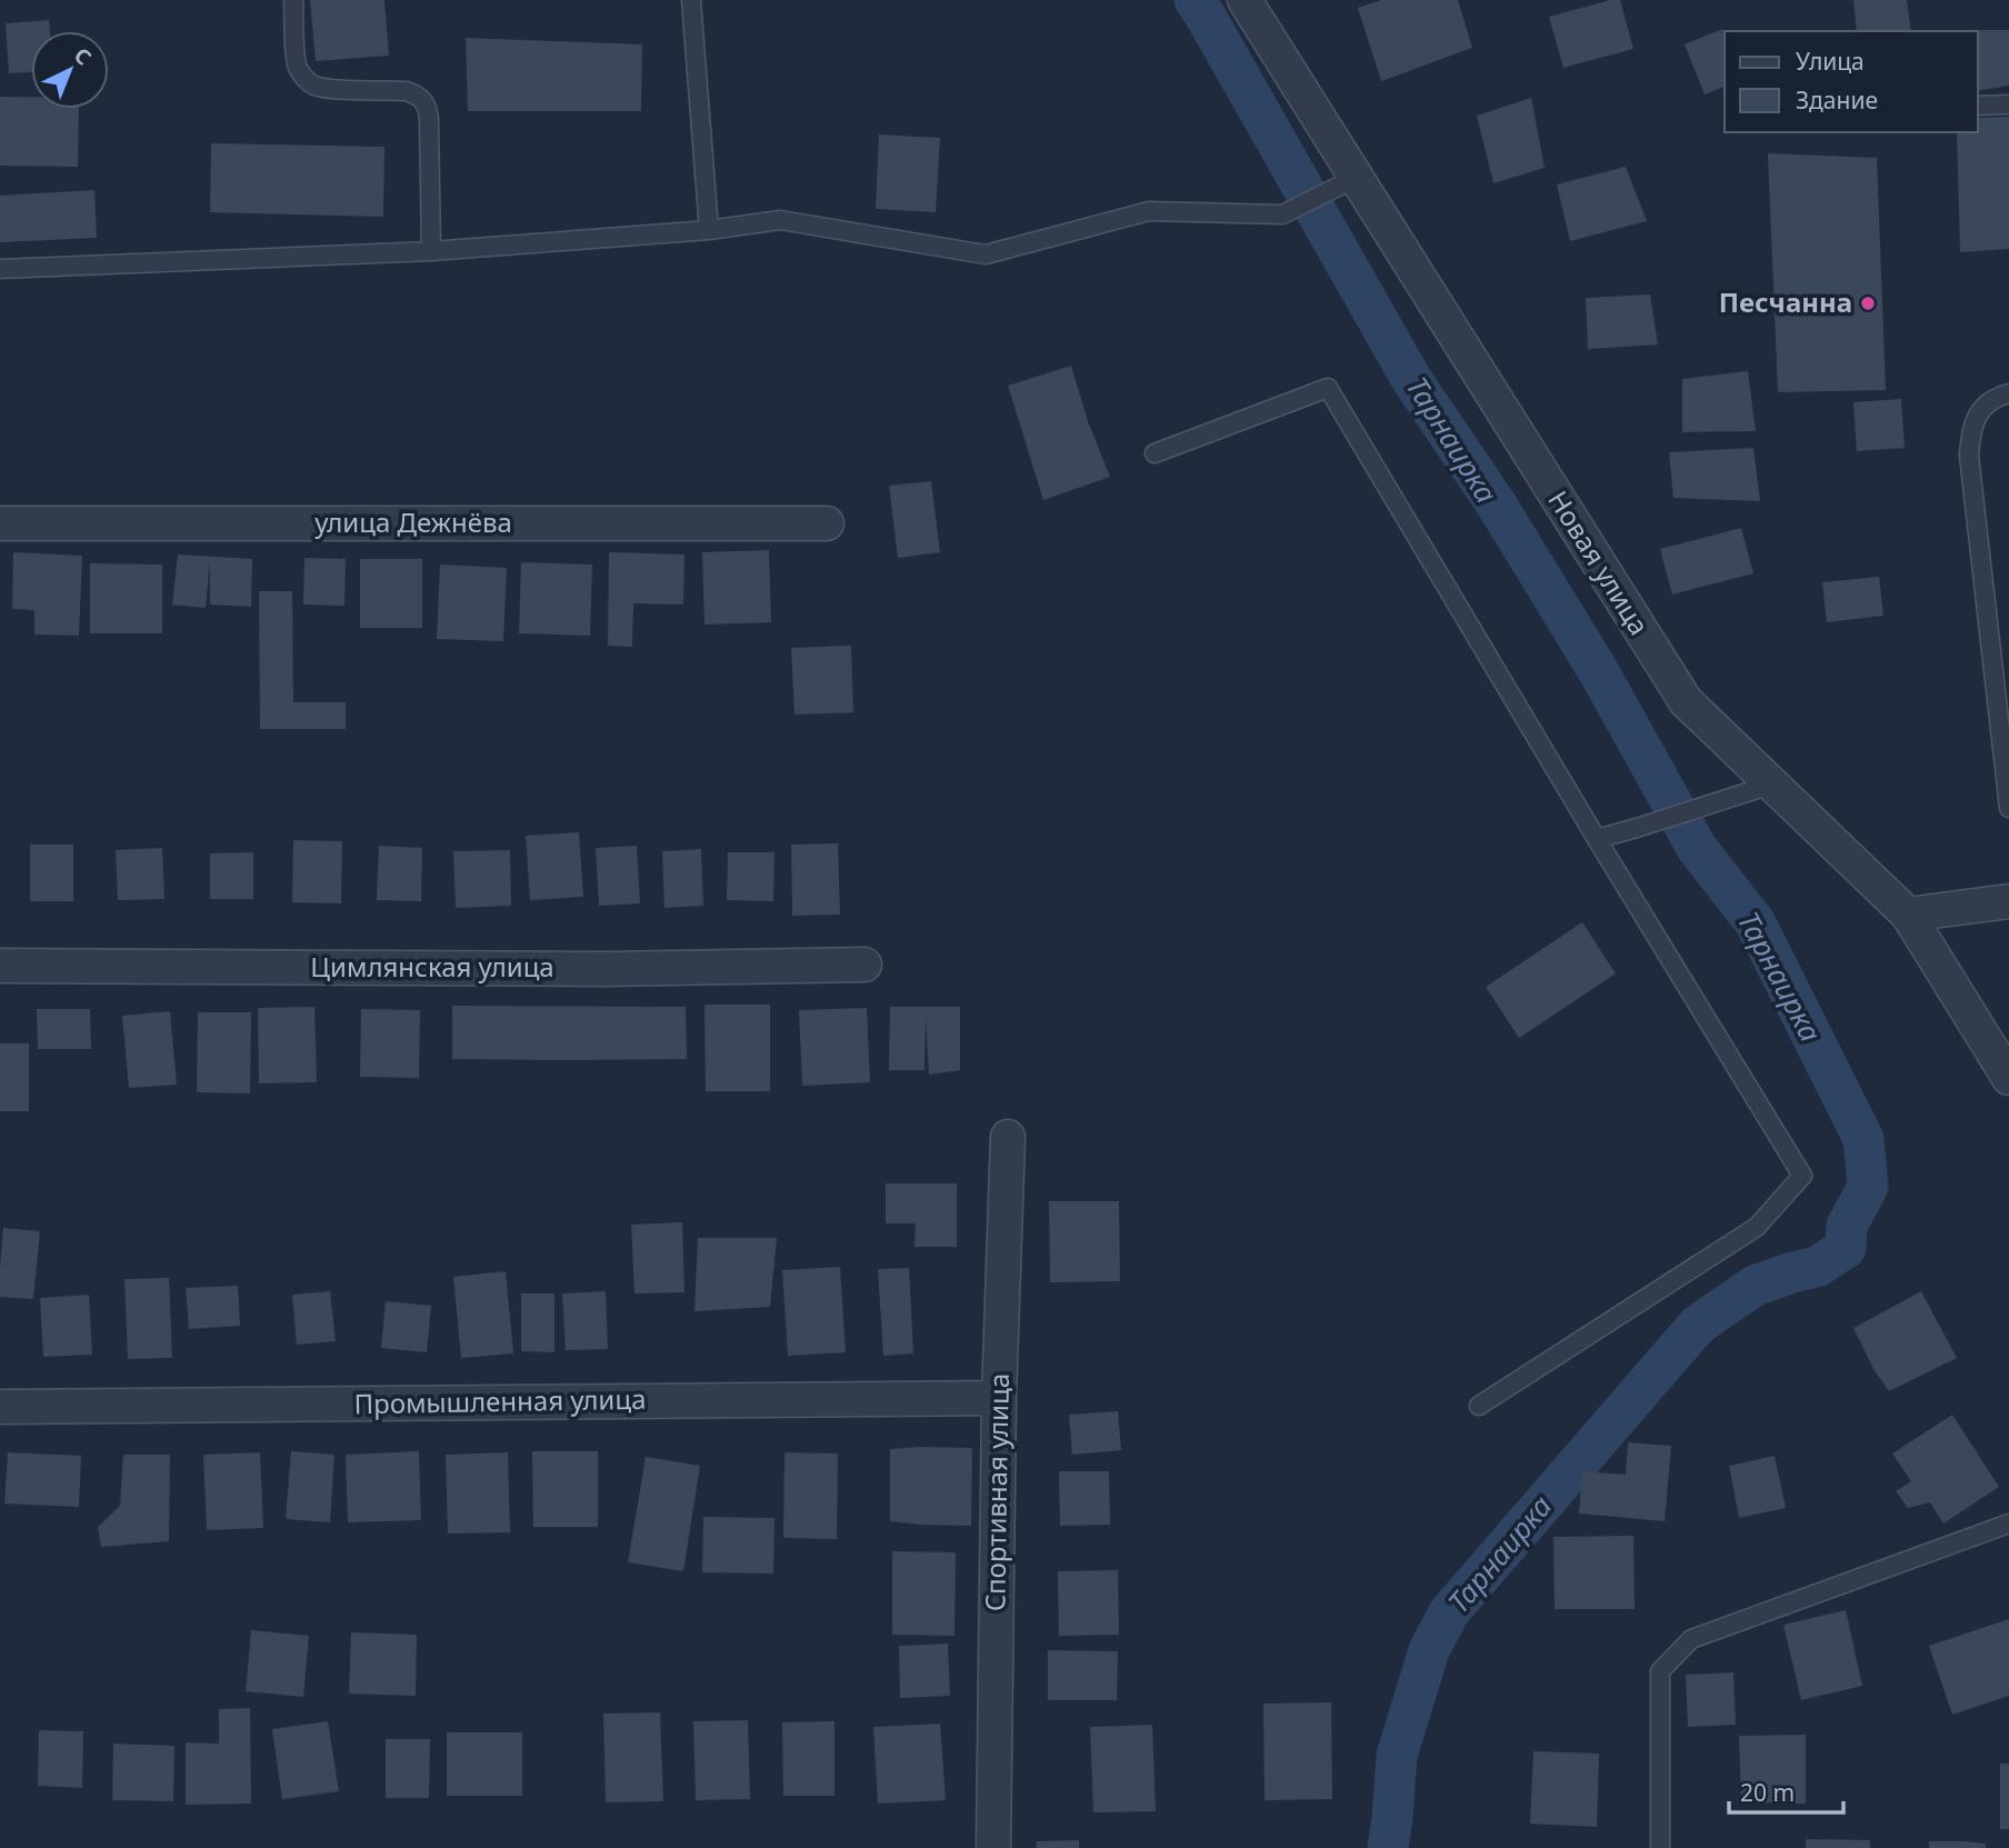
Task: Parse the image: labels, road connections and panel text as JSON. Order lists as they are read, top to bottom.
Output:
{
  "streets": {
    "street": [
      "улица Дежнёва",
      "Новая улица",
      "Цимлянская улица",
      "Промышленная улица",
      "Спортивная улица"
    ]
  },
  "crossings": [
    ["Промышленная улица", "Спортивная улица"]
  ],
  "water": ["Тарнаирка"],
  "places": ["Песчанна"],
  "legend": ["Улица", "Здание"],
  "scale_bar": "20 m",
  "north": "top right"
}
